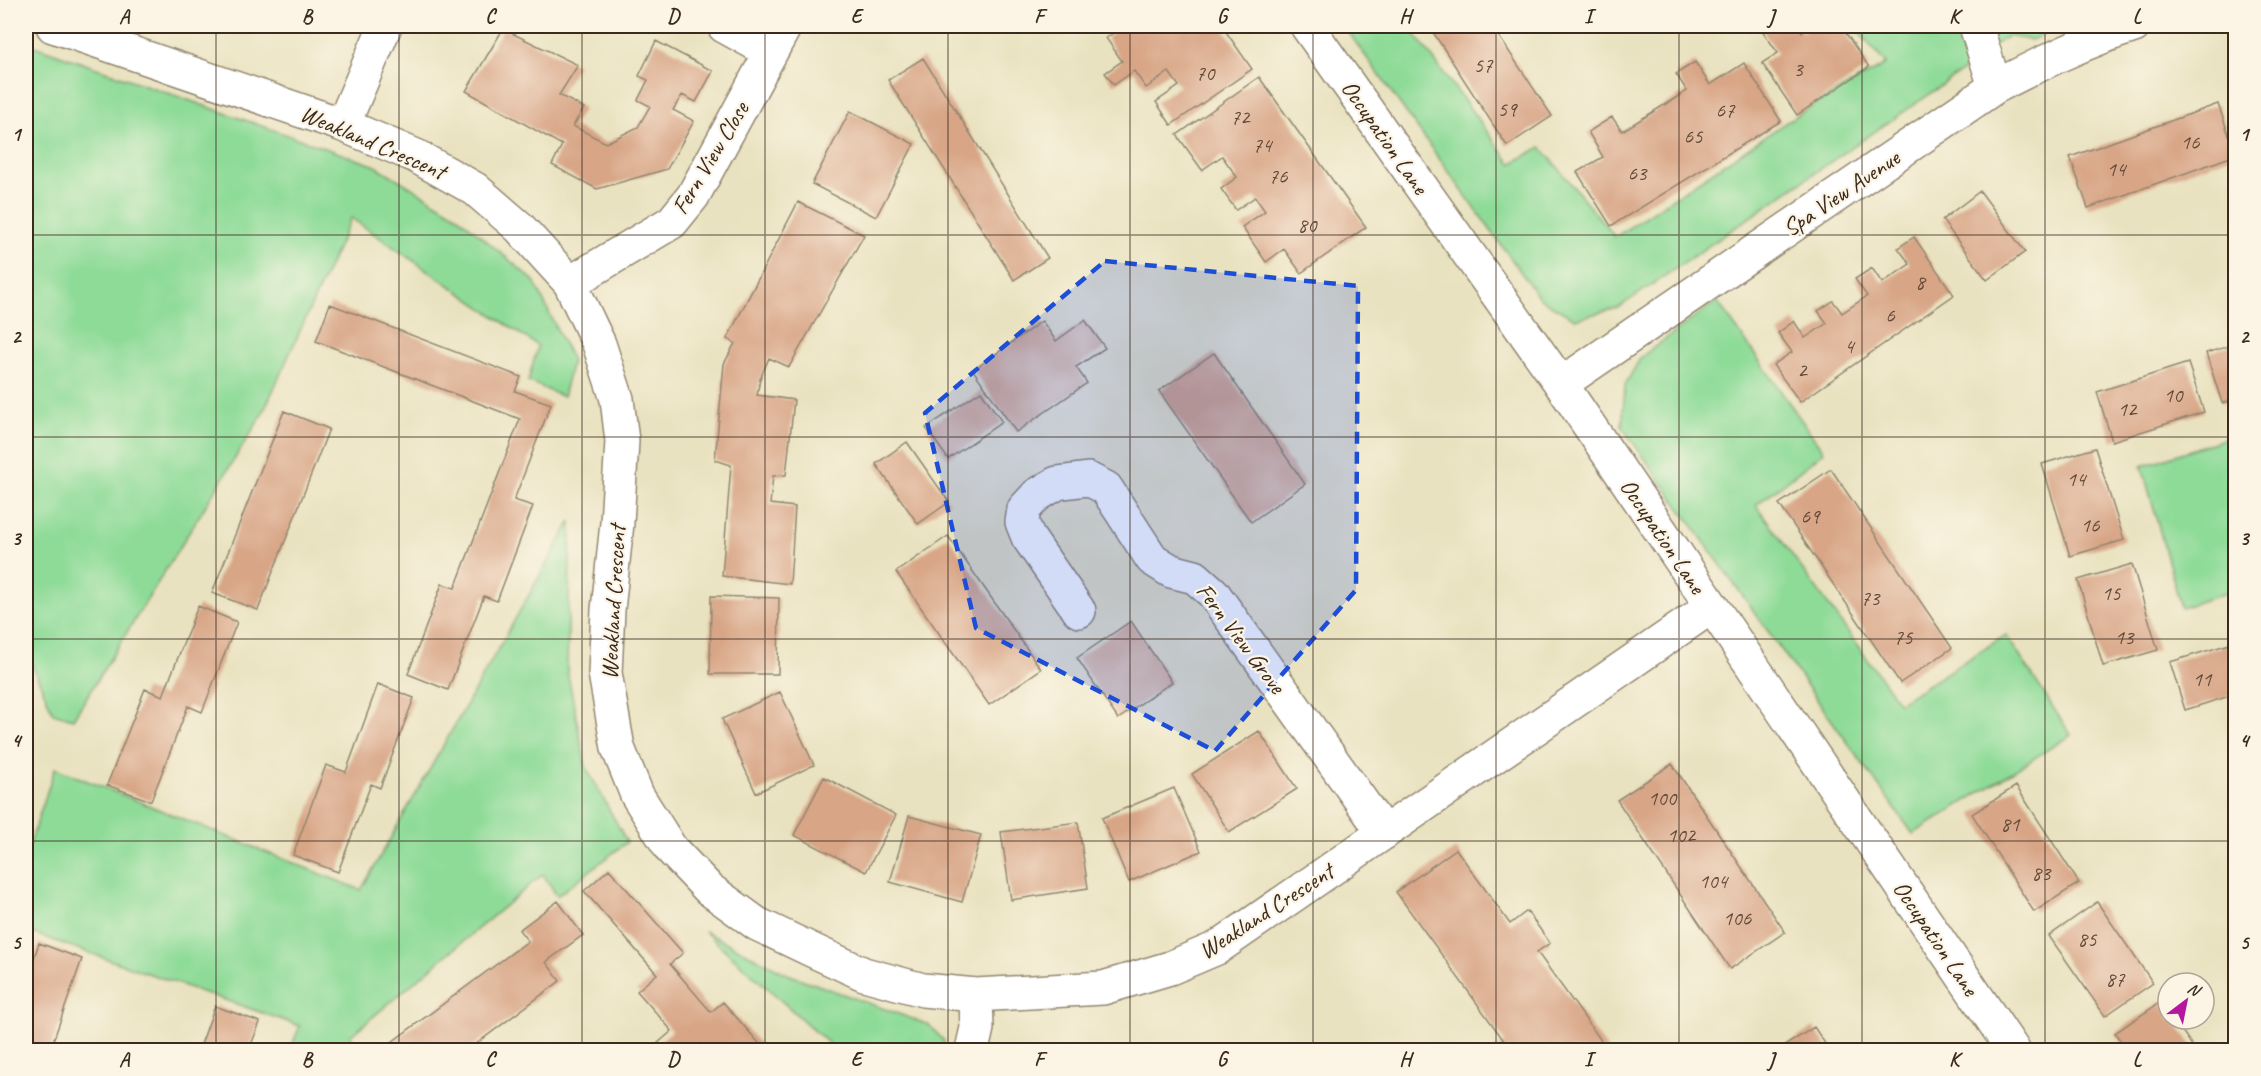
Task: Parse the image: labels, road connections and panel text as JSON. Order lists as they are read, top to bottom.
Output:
{
  "streets": {
    "street": [
      "Occupation Lane",
      "Weakland Crescent",
      "Fern View Close",
      "Spa View Avenue",
      "Fern View Grove"
    ]
  },
  "crossings": [
    ["Occupation Lane", "Weakland Crescent"],
    ["Occupation Lane", "Spa View Avenue"],
    ["Weakland Crescent", "Fern View Close"],
    ["Weakland Crescent", "Fern View Grove"]
  ],
  "house_numbers": [
    "57",
    "3",
    "70",
    "59",
    "67",
    "72",
    "65",
    "16",
    "74",
    "14",
    "63",
    "76",
    "80",
    "8",
    "6",
    "4",
    "2",
    "10",
    "12",
    "14",
    "69",
    "16",
    "15",
    "73",
    "75",
    "13",
    "11",
    "100",
    "81",
    "102",
    "83",
    "104",
    "106",
    "85",
    "87"
  ],
  "north": "top right",
  "grid": {
    "columns": [
      "A",
      "B",
      "C",
      "D",
      "E",
      "F",
      "G",
      "H",
      "I",
      "J",
      "K",
      "L"
    ],
    "rows": [
      "1",
      "2",
      "3",
      "4",
      "5"
    ]
  }
}
